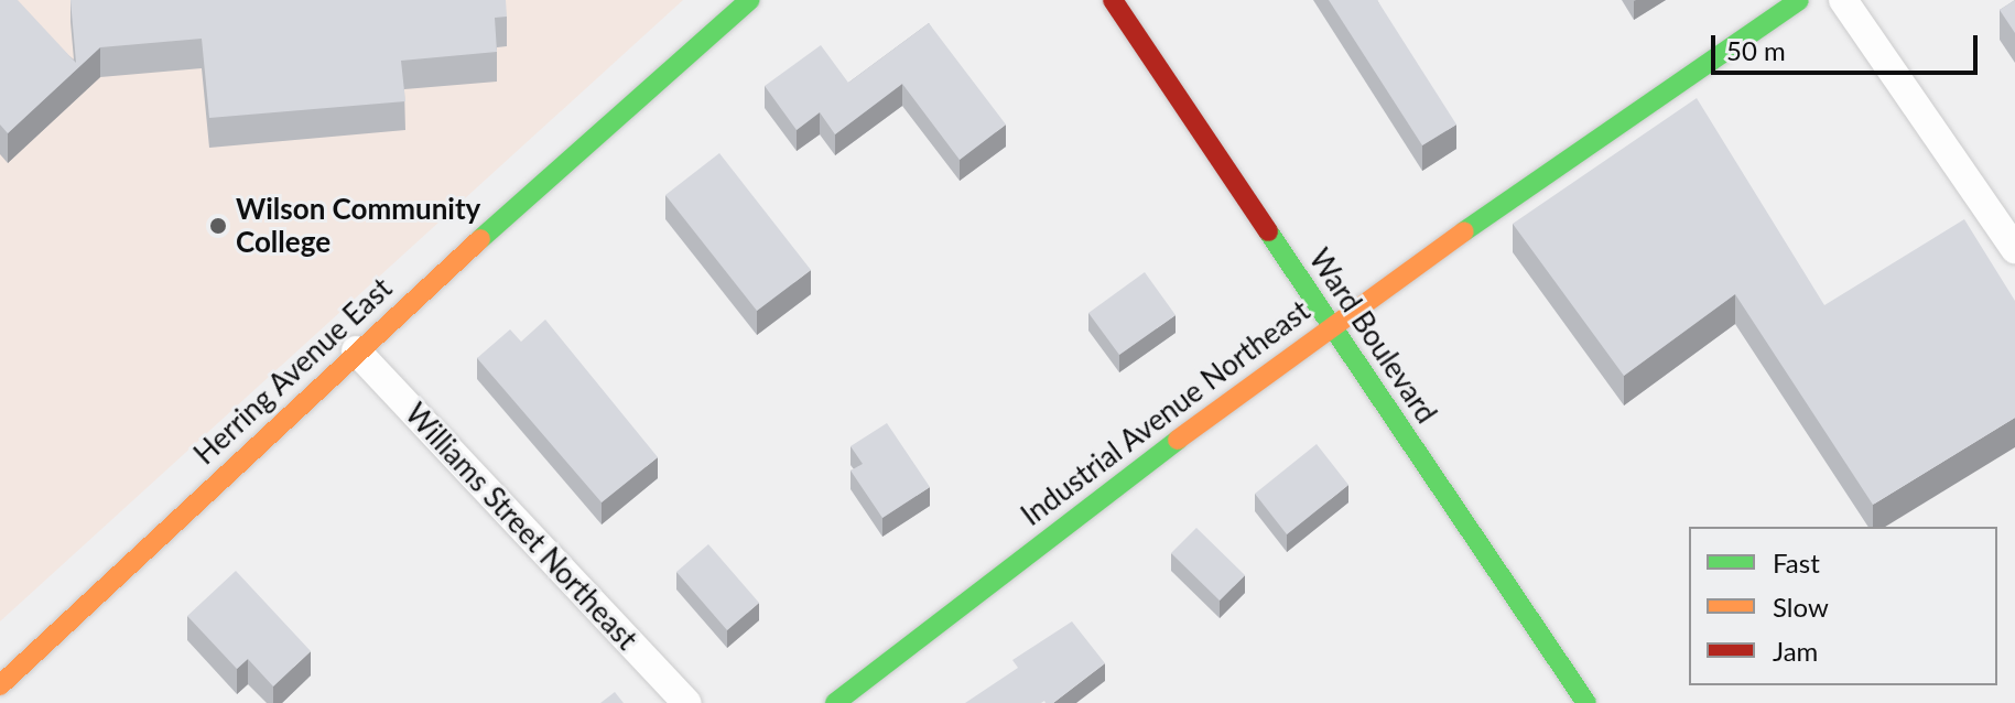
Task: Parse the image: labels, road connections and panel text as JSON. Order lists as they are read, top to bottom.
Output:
{
  "streets": {
    "main road": ["Ward Boulevard", "Herring Avenue East", "Industrial Avenue Northeast"],
    "street": ["Williams Street Northeast"]
  },
  "crossings": [
    ["Ward Boulevard", "Industrial Avenue Northeast"],
    ["Herring Avenue East", "Williams Street Northeast"]
  ],
  "places": ["Wilson Community College"],
  "legend": ["Fast", "Slow", "Jam"],
  "scale_bar": "50 m"
}
